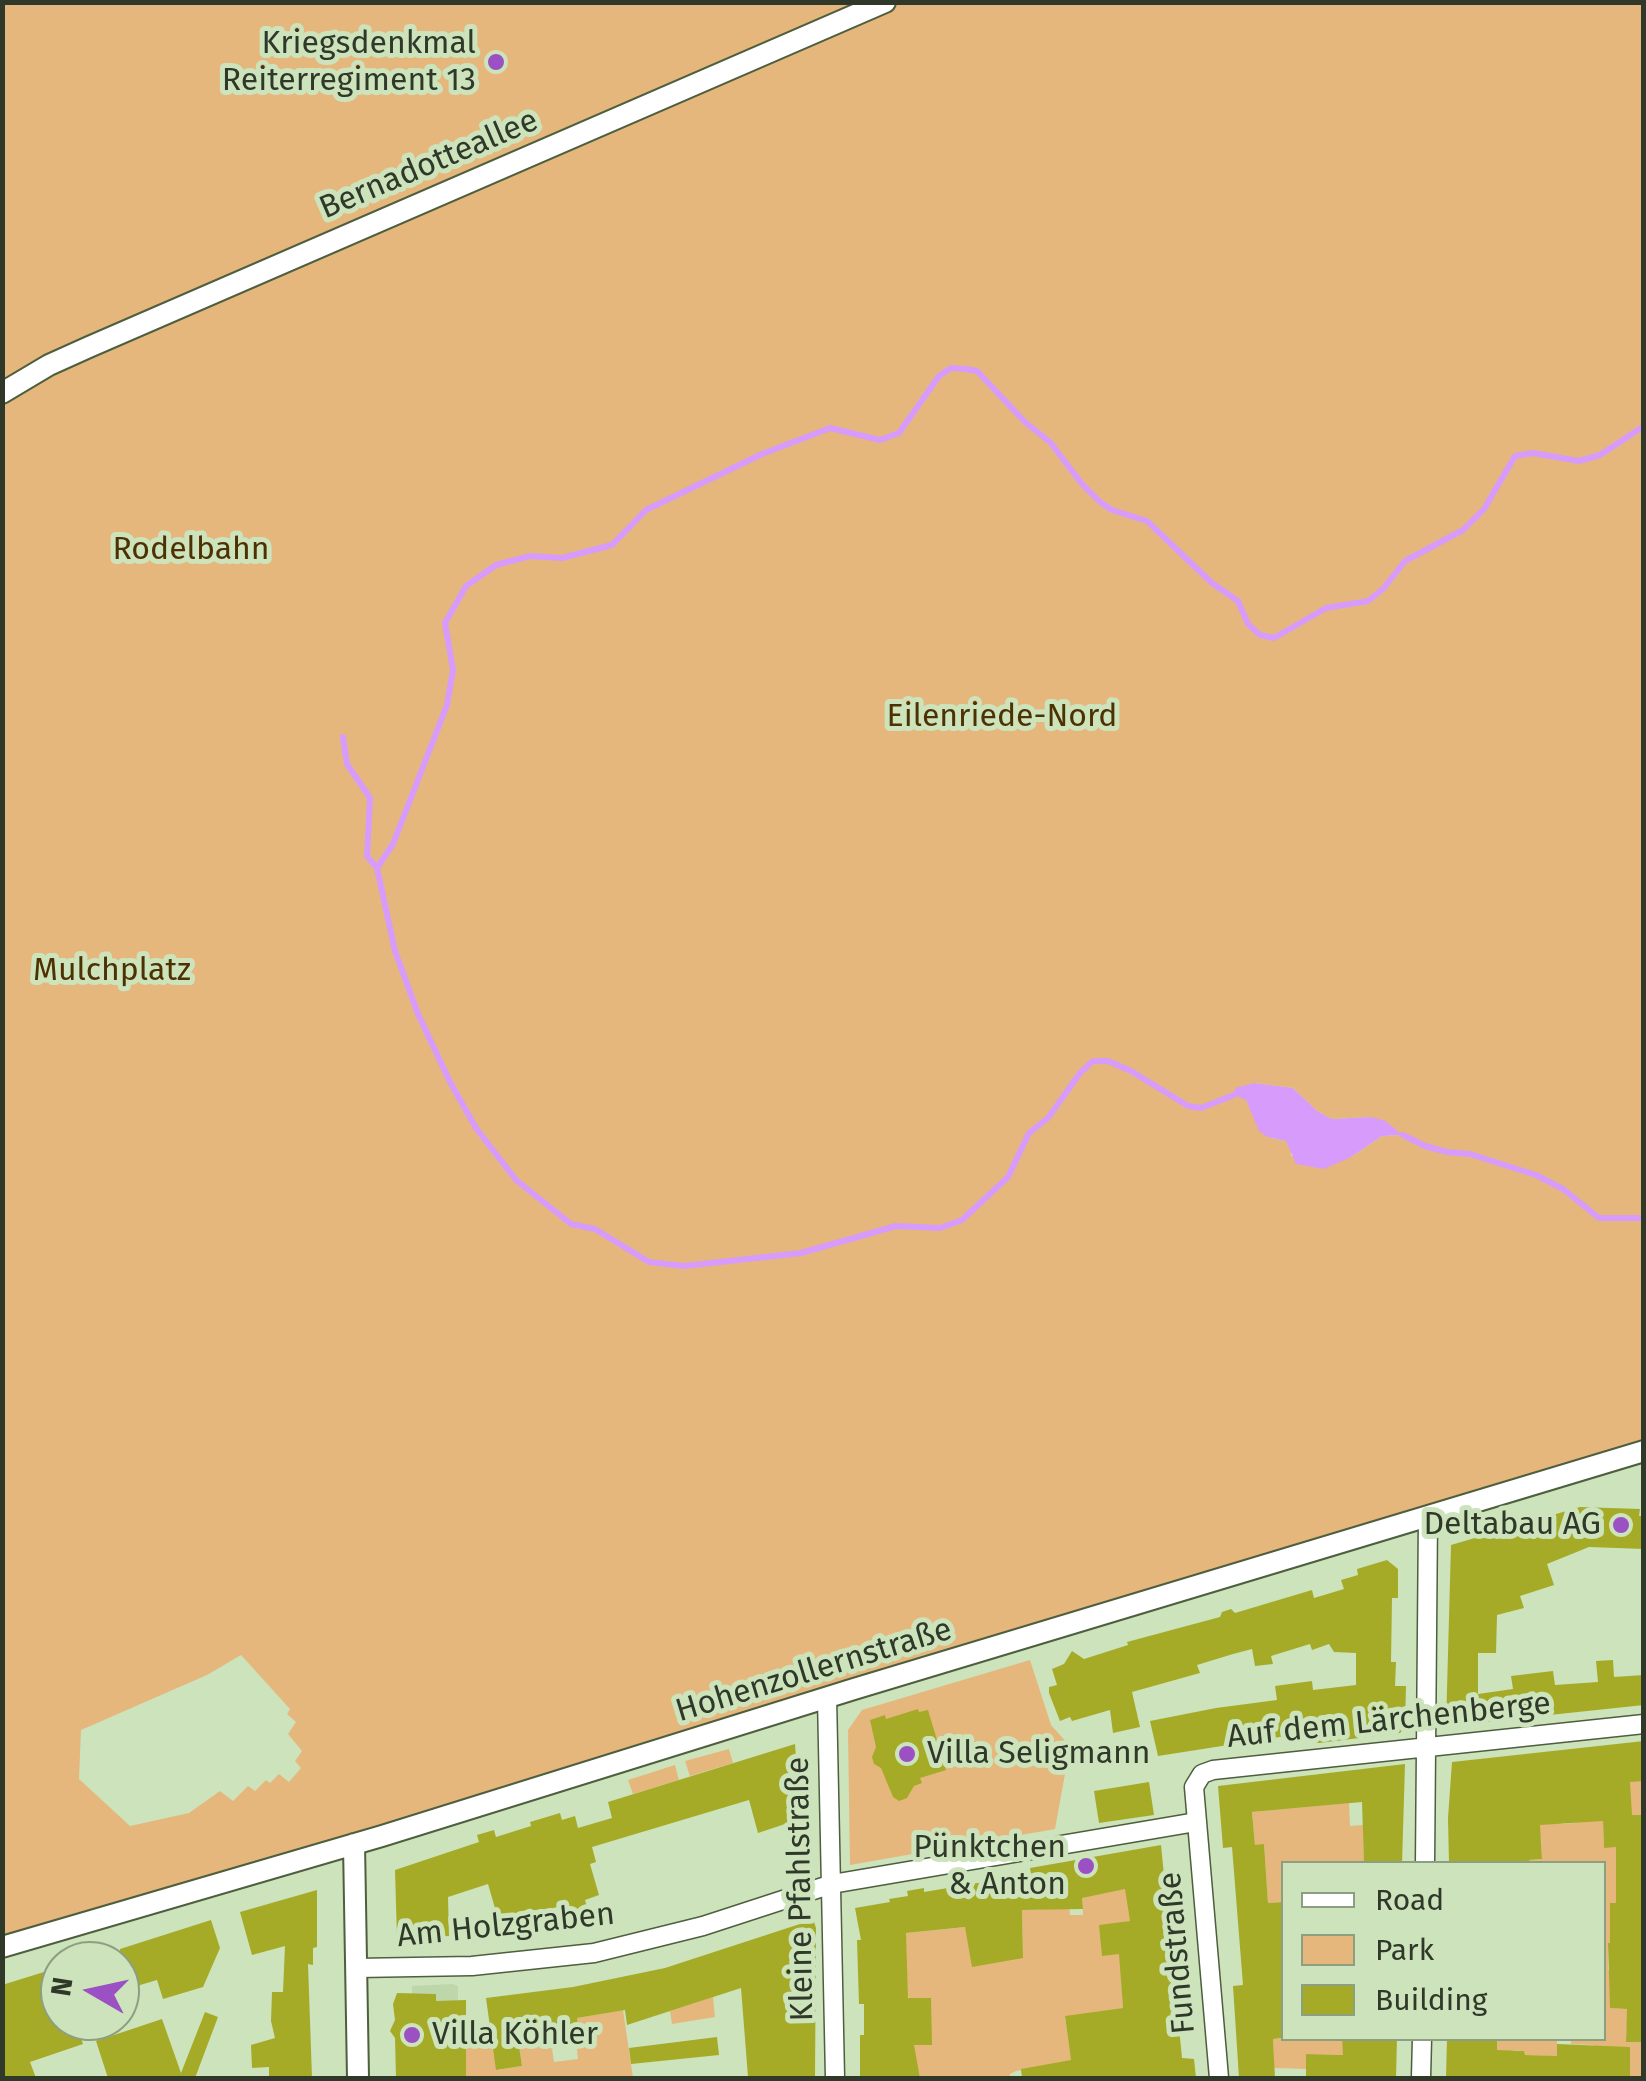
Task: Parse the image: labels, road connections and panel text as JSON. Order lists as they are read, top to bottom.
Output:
{
  "streets": {
    "street": [
      "Bernadotteallee",
      "Hohenzollernstraße",
      "Auf dem Lärchenberge",
      "Kleine Pfahlstraße",
      "Am Holzgraben",
      "Fundstraße"
    ]
  },
  "crossings": [
    ["Hohenzollernstraße", "Kleine Pfahlstraße"],
    ["Auf dem Lärchenberge", "Fundstraße"],
    ["Kleine Pfahlstraße", "Am Holzgraben"]
  ],
  "parks": ["Rodelbahn", "Eilenriede-Nord", "Mulchplatz"],
  "places": [
    "Kriegsdenkmal Reiterregiment 13",
    "Deltabau AG",
    "Villa Seligmann",
    "Pünktchen & Anton",
    "Villa Köhler"
  ],
  "legend": ["Road", "Park", "Building"],
  "north": "left"
}
